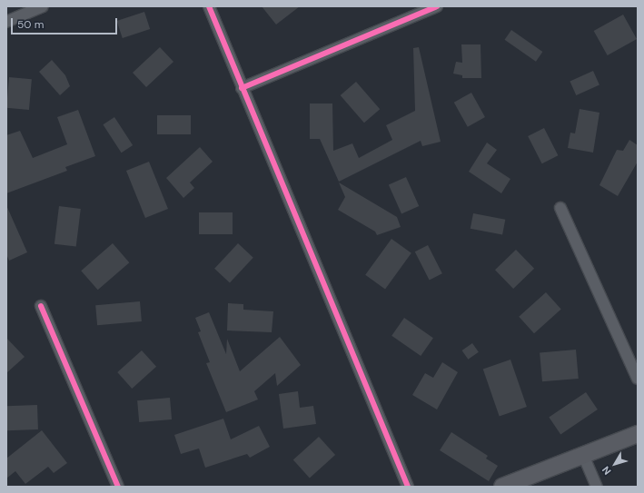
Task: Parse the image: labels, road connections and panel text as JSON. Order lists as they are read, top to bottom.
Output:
{
  "scale_bar": "50 m",
  "north": "bottom left"
}
